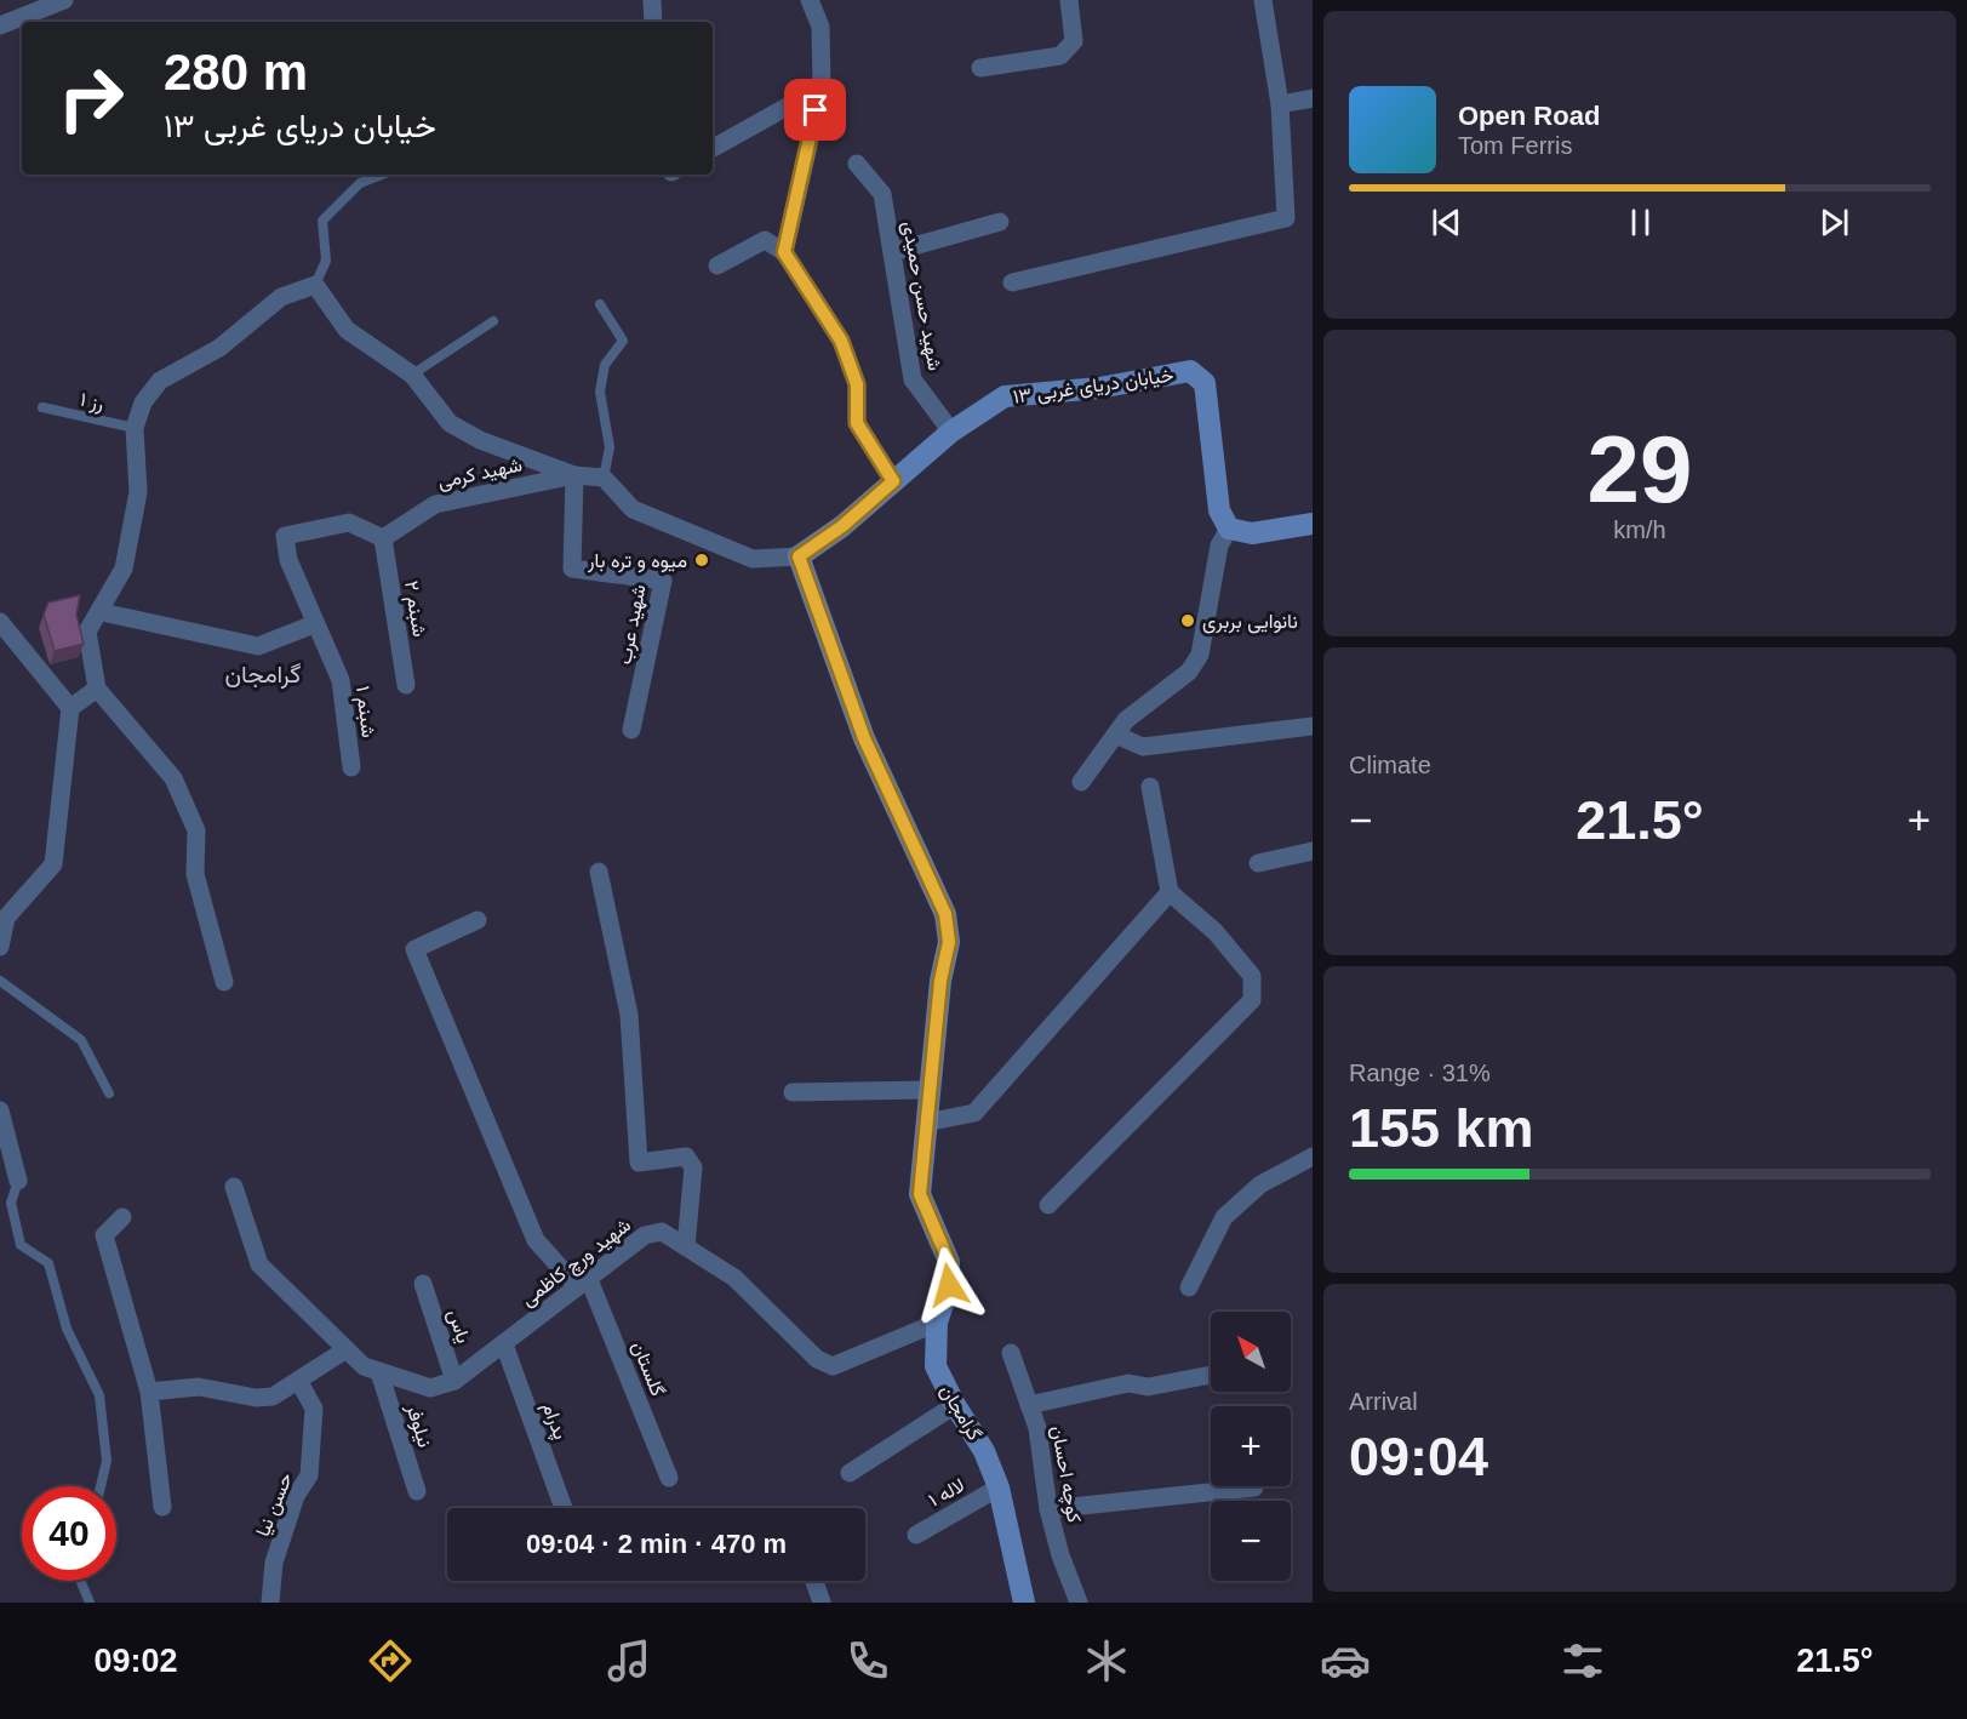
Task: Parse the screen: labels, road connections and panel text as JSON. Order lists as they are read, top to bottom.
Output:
{
  "streets": {
    "street": [
      "شهید حسن حمیدی",
      "خیابان دریای غربی ۱۳",
      "شهید کرمی",
      "شبنم ۲",
      "شهید عرب",
      "شبنم ۱",
      "شهید ورچ کاظمی",
      "یاس",
      "گلستان",
      "گرامجان",
      "پدرام",
      "نیلوفر",
      "کوچه احسان",
      "لاله ۱",
      "حسن نیا"
    ],
    "lane": ["رز ۱"]
  },
  "crossings": [
    ["شهید حسن حمیدی", "خیابان دریای غربی ۱۳"],
    ["خیابان دریای غربی ۱۳", "گرامجان"],
    ["شهید کرمی", "شبنم ۲"],
    ["شهید کرمی", "شهید عرب"],
    ["شهید ورچ کاظمی", "یاس"],
    ["شهید ورچ کاظمی", "گلستان"],
    ["شهید ورچ کاظمی", "گرامجان"],
    ["شهید ورچ کاظمی", "پدرام"],
    ["گرامجان", "لاله ۱"]
  ],
  "districts": ["گرامجان"],
  "places": ["میوه و تره بار", "نانوایی بربری"],
  "north": "top left",
  "page": {
    "turn": ["280 m", "خیابان دریای غربی ۱۳"],
    "song": ["Open Road", "Tom Ferris"],
    "tile": [
      ["29", "km/h"],
      "Climate",
      ["Range · 31%", "155 km"],
      ["Arrival", "09:04"]
    ],
    "heat": ["−", "21.5°", "+"],
    "map_buttons": ["+", "−"],
    "limit": "40",
    "trip": "09:04 · 2 min · 470 m",
    "tabs": ["09:02", "21.5°"]
  }
}
